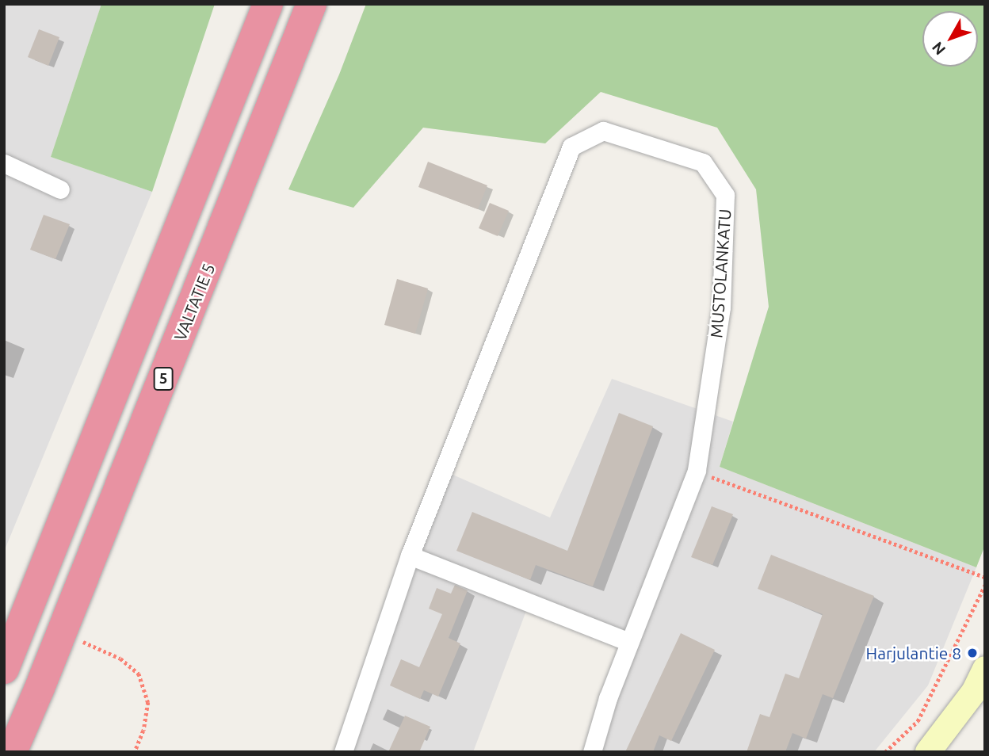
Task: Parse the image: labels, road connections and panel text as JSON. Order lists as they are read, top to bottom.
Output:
{
  "streets": {
    "highway": ["VALTATIE 5", "5"],
    "street": ["MUSTOLANKATU"]
  },
  "places": ["Harjulantie 8"],
  "north": "bottom left"
}
